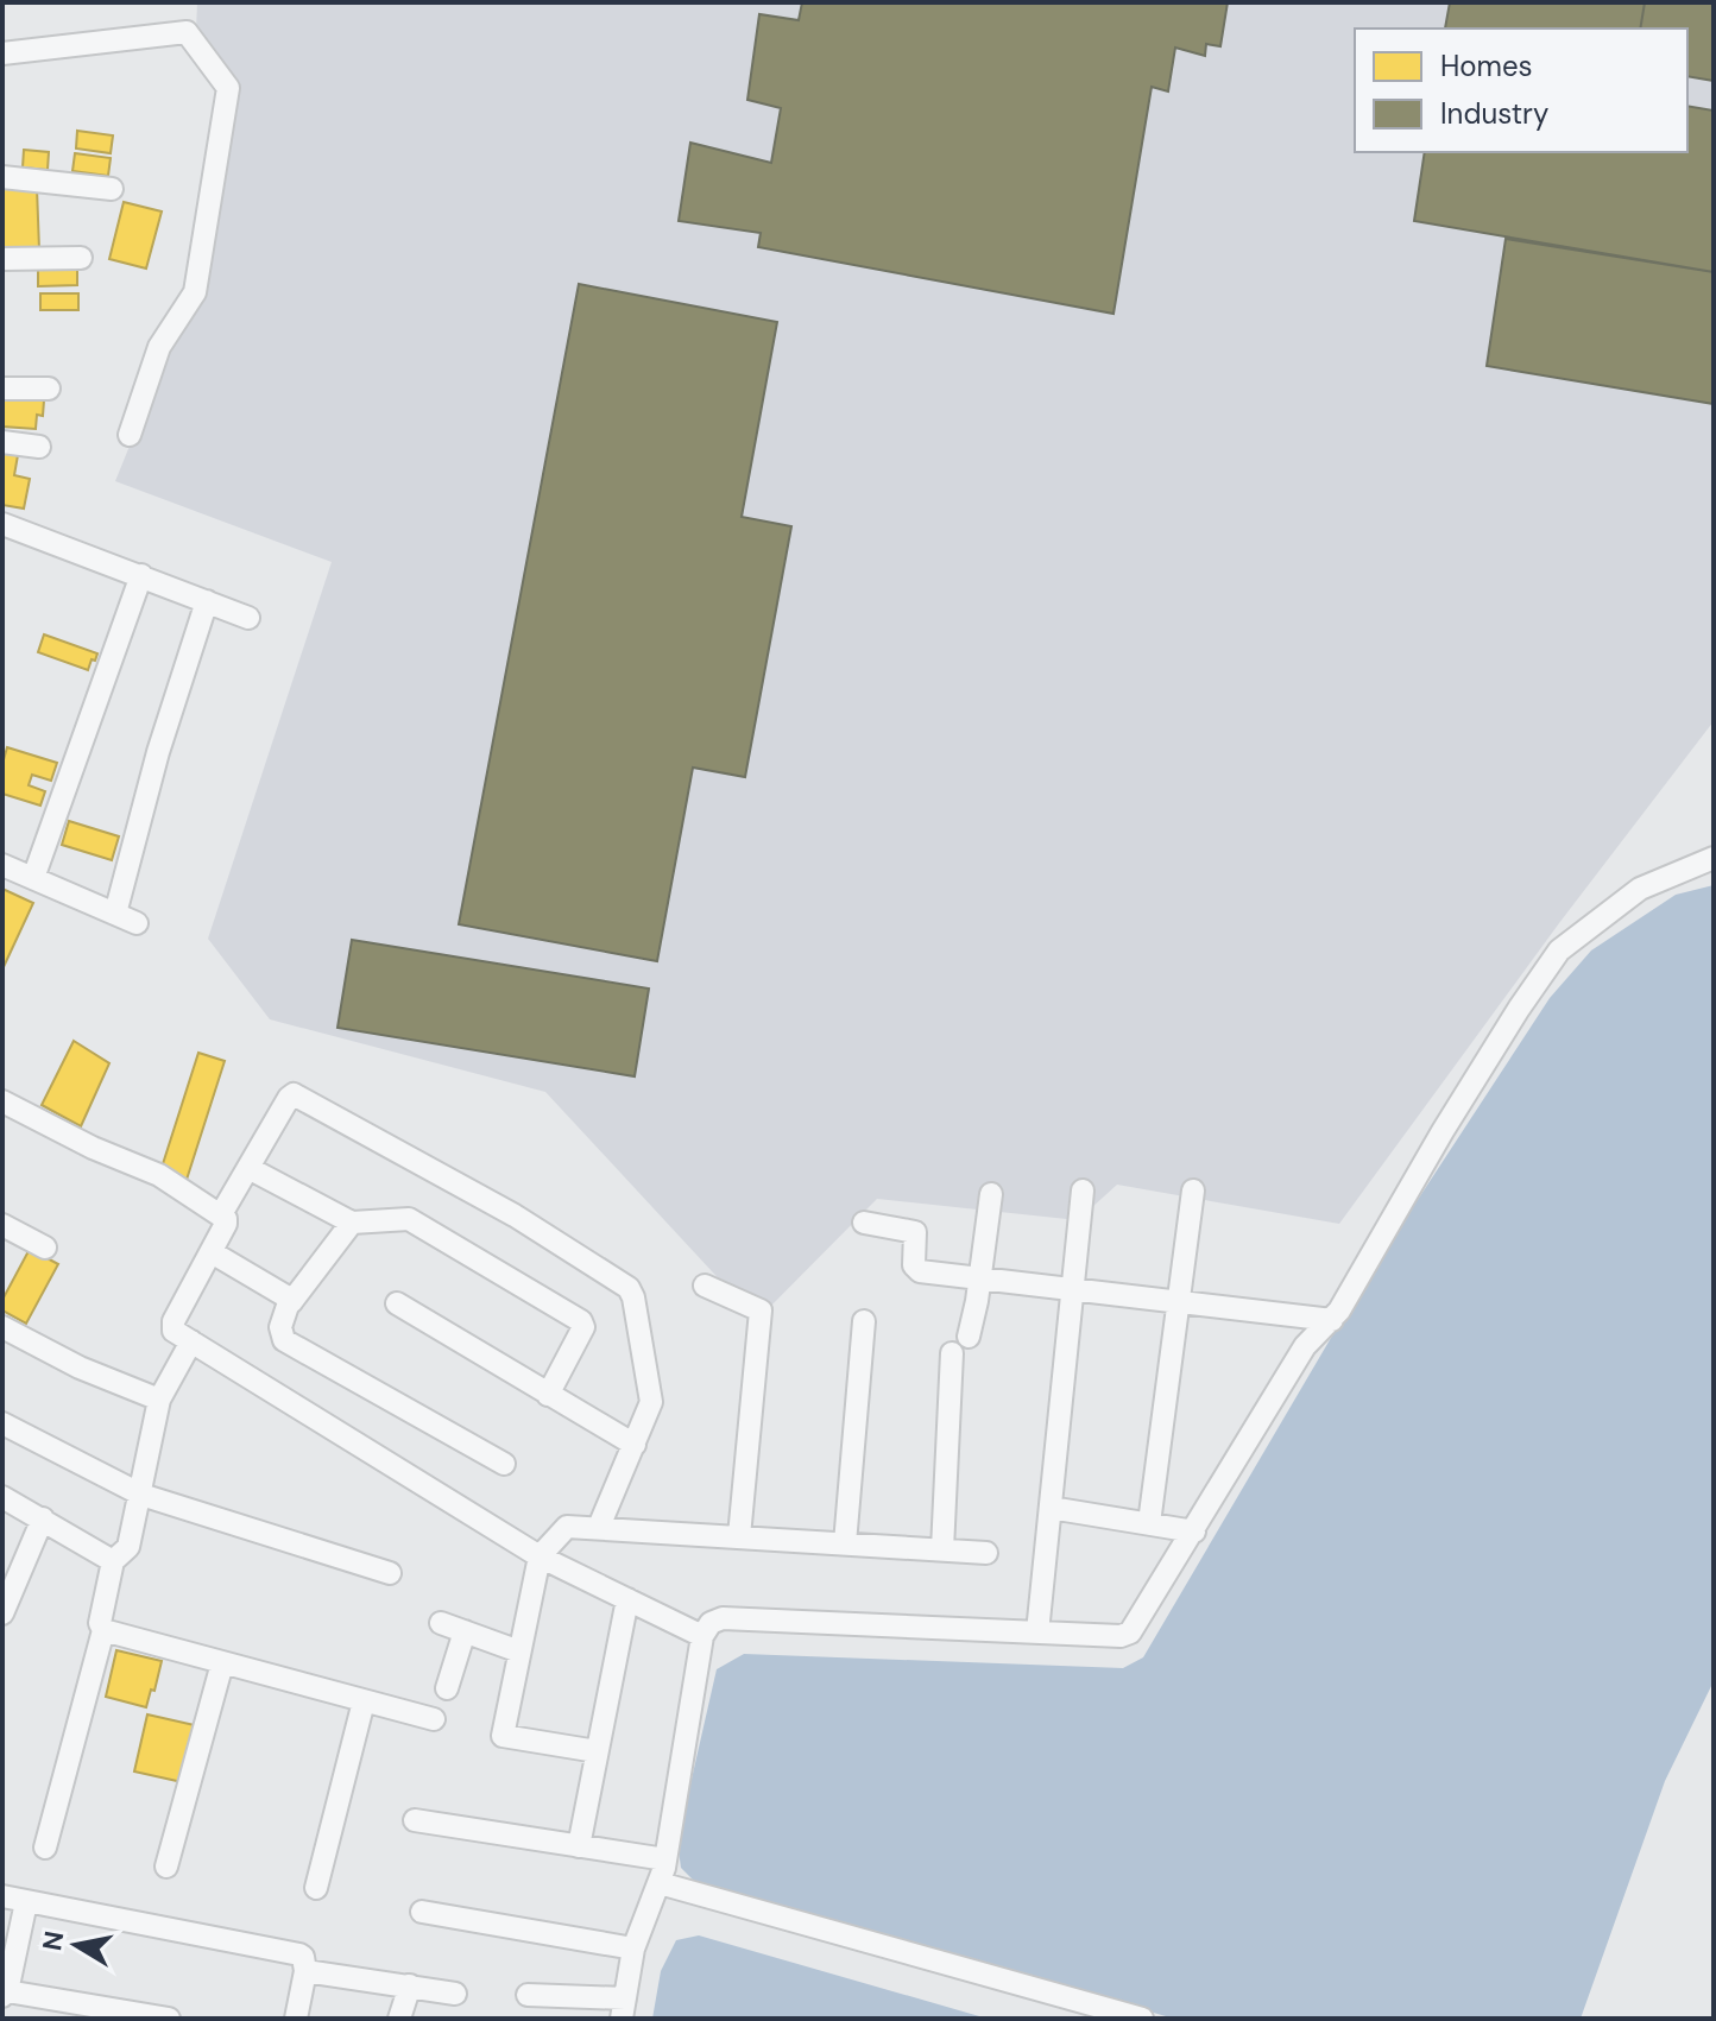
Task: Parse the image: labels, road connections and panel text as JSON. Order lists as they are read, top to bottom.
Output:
{
  "legend": ["Homes", "Industry"],
  "north": "left"
}
